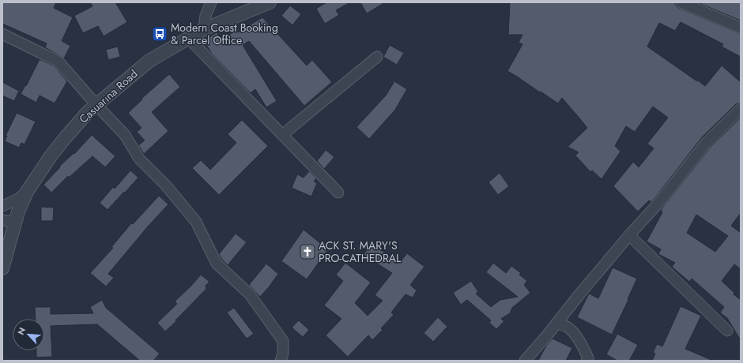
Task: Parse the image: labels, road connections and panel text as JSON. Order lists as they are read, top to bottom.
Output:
{
  "streets": {
    "street": ["Casuarina Road"]
  },
  "places": {
    "bus stop": ["Modern Coast Booking & Parcel Office"],
    "church": ["ACK ST. MARY'S PRO-CATHEDRAL"]
  },
  "north": "top left"
}
